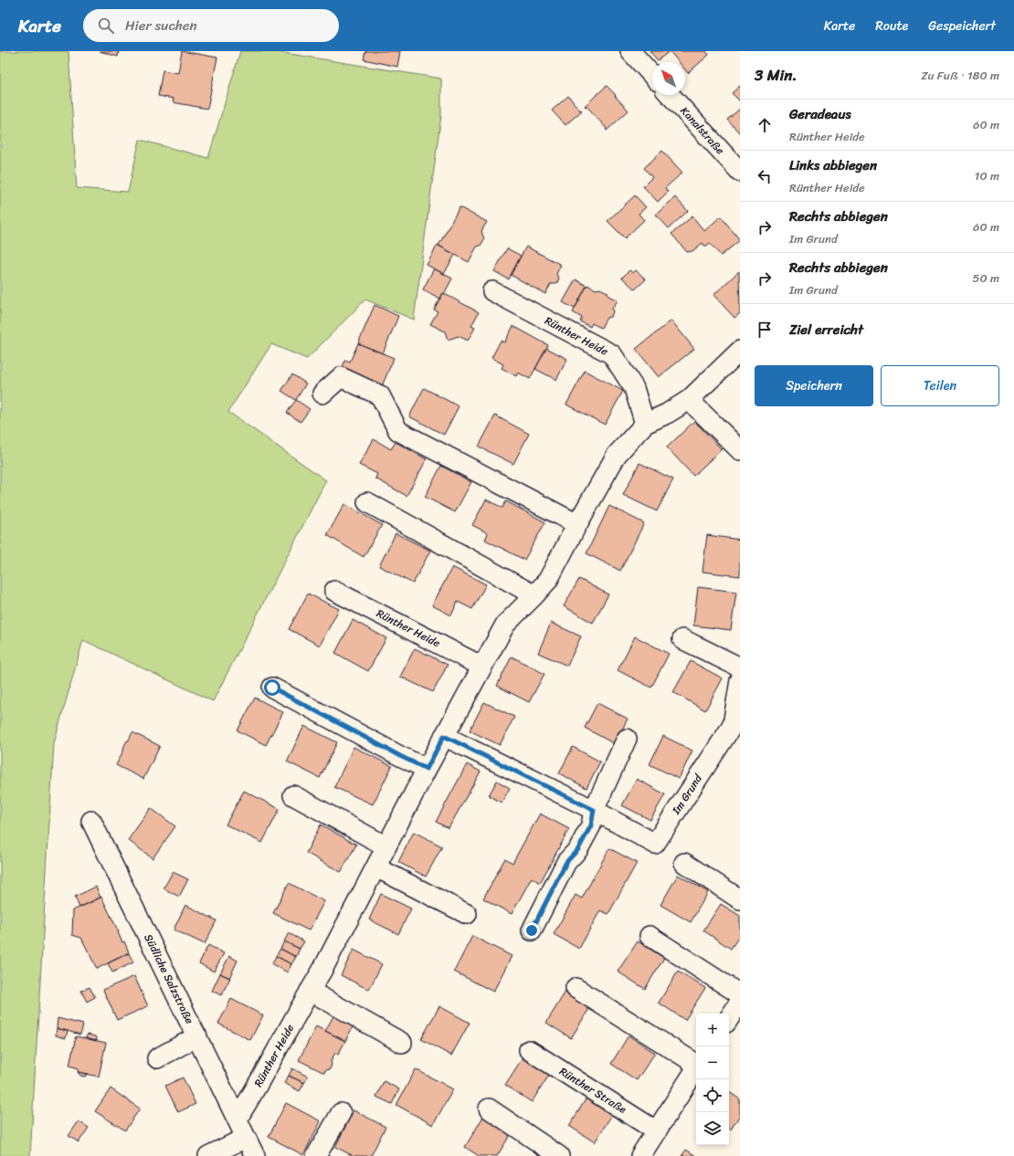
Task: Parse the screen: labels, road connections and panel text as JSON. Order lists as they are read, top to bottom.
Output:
{
  "streets": {
    "street": [
      "Kanalstraße",
      "Rünther Heide",
      "Im Grund",
      "Südliche Salzstraße",
      "Rünther Straße"
    ]
  },
  "crossings": [
    ["Rünther Heide", "Im Grund"],
    ["Rünther Heide", "Südliche Salzstraße"]
  ],
  "north": "top left",
  "page": {
    "header": "Karte",
    "search": "Hier suchen",
    "nav": ["Karte", "Route", "Gespeichert"],
    "heading": ["3 Min.", "Zu Fuß · 180 m"],
    "list": [
      ["Geradeaus", "Rünther Heide", "60 m"],
      ["Links abbiegen", "Rünther Heide", "10 m"],
      ["Rechts abbiegen", "Im Grund", "60 m"],
      ["Rechts abbiegen", "Im Grund", "50 m"],
      "Ziel erreicht"
    ],
    "buttons": ["Speichern", "Teilen"],
    "map_buttons": ["+", "−"]
  }
}
